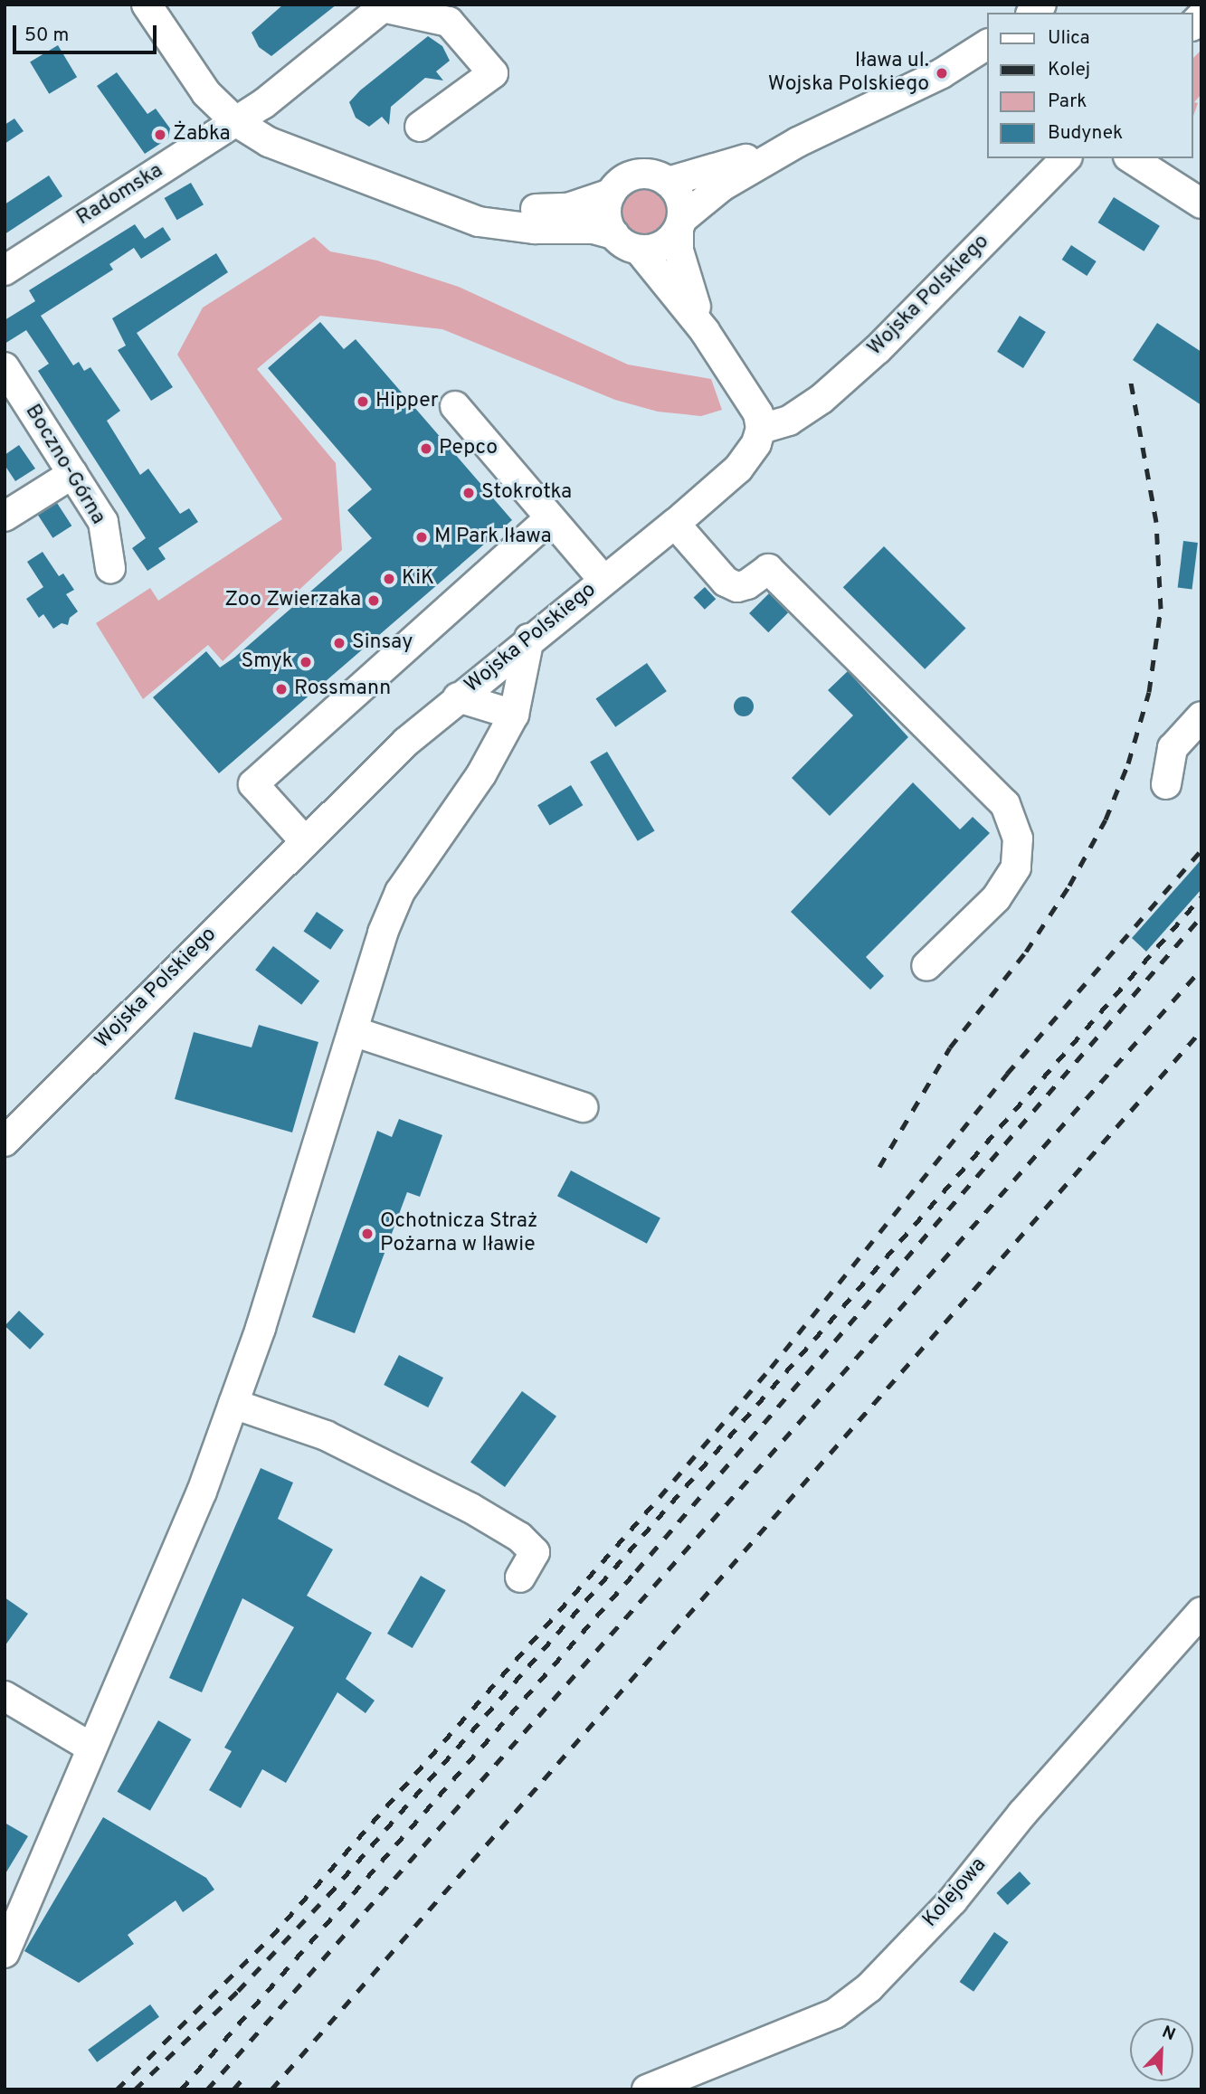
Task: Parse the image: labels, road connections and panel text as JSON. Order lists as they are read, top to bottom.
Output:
{
  "streets": {
    "street": [
      "Radomska",
      "Wojska Polskiego",
      "Boczno-Górna",
      "Kolejowa"
    ]
  },
  "places": [
    "Iława ul. Wojska Polskiego",
    "Żabka",
    "Hipper",
    "Pepco",
    "Stokrotka",
    "M Park Iława",
    "KiK",
    "Zoo Zwierzaka",
    "Sinsay",
    "Smyk",
    "Rossmann",
    "Ochotnicza Straż Pożarna w Iławie"
  ],
  "legend": [
    "Ulica",
    "Kolej",
    "Park",
    "Budynek"
  ],
  "scale_bar": "50 m",
  "north": "top right"
}
